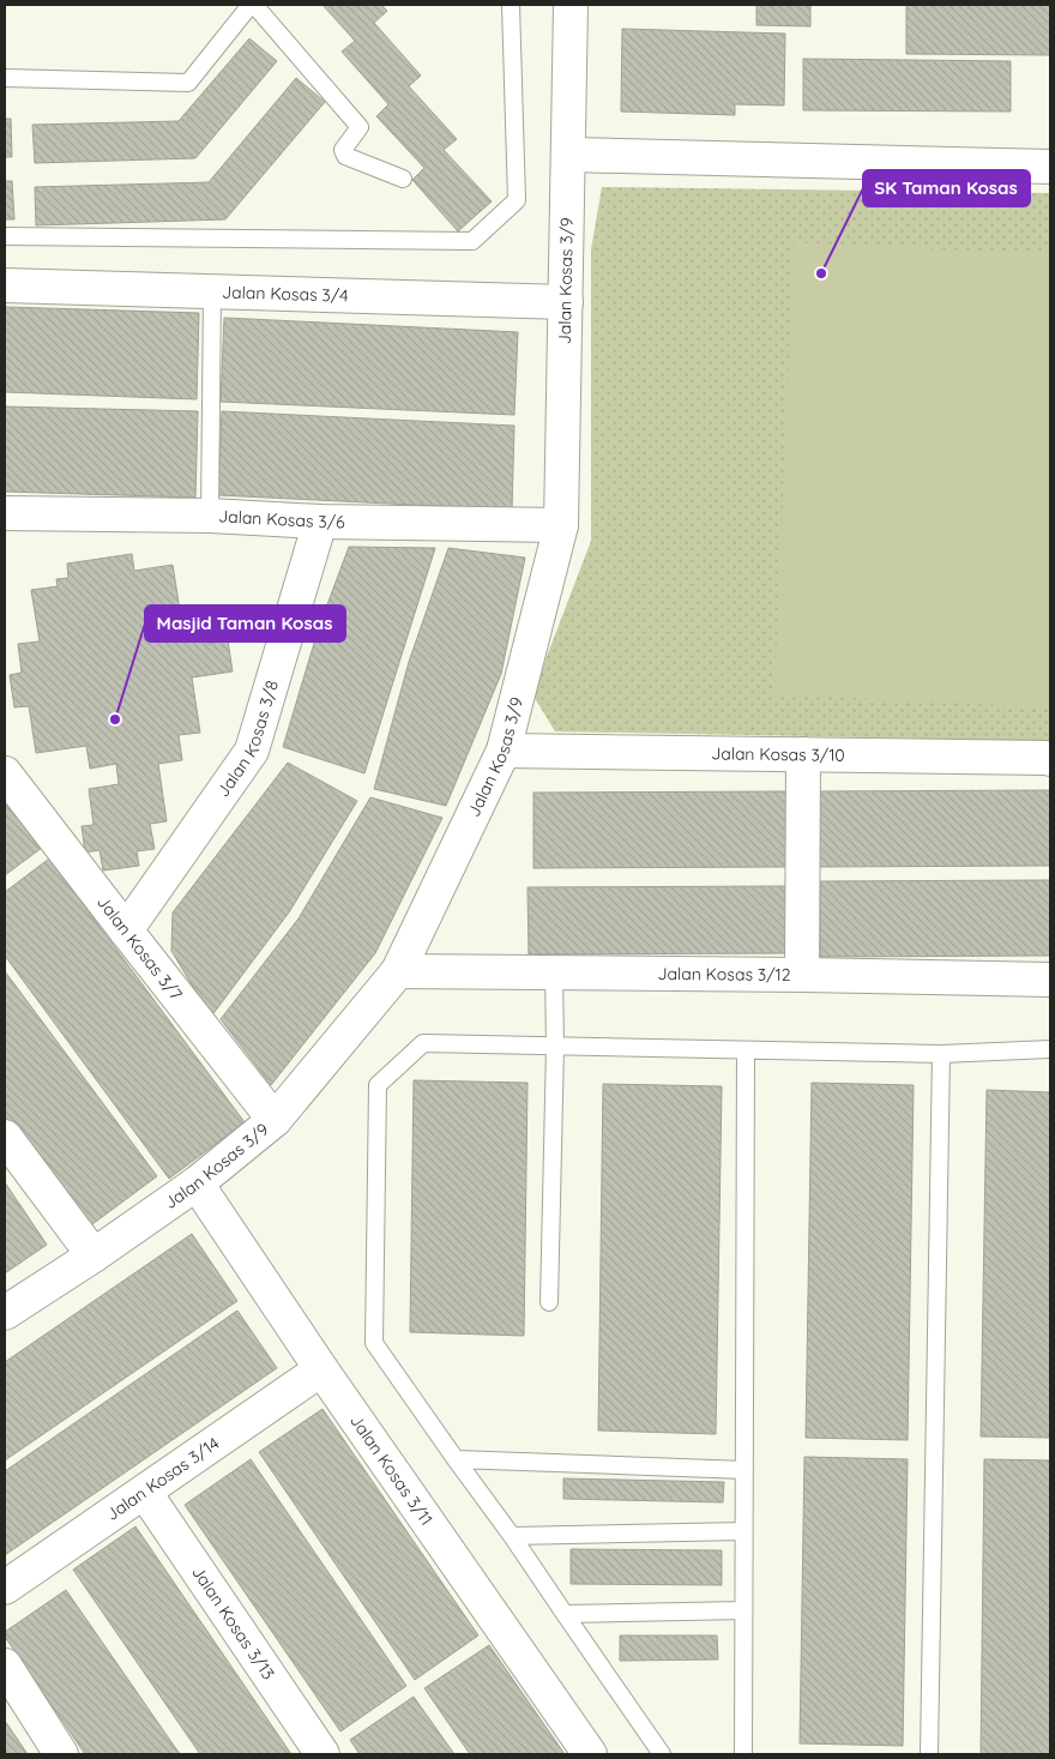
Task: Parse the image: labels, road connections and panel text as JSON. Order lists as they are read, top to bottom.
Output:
{
  "streets": {
    "street": [
      "Jalan Kosas 3/9",
      "Jalan Kosas 3/4",
      "Jalan Kosas 3/6",
      "Jalan Kosas 3/8",
      "Jalan Kosas 3/10",
      "Jalan Kosas 3/7",
      "Jalan Kosas 3/12",
      "Jalan Kosas 3/11",
      "Jalan Kosas 3/14",
      "Jalan Kosas 3/13"
    ]
  },
  "crossings": [
    ["Jalan Kosas 3/9", "Jalan Kosas 3/4"],
    ["Jalan Kosas 3/9", "Jalan Kosas 3/6"],
    ["Jalan Kosas 3/9", "Jalan Kosas 3/10"],
    ["Jalan Kosas 3/9", "Jalan Kosas 3/7"],
    ["Jalan Kosas 3/9", "Jalan Kosas 3/12"],
    ["Jalan Kosas 3/9", "Jalan Kosas 3/11"],
    ["Jalan Kosas 3/6", "Jalan Kosas 3/8"],
    ["Jalan Kosas 3/8", "Jalan Kosas 3/7"],
    ["Jalan Kosas 3/11", "Jalan Kosas 3/14"],
    ["Jalan Kosas 3/14", "Jalan Kosas 3/13"]
  ],
  "places": ["SK Taman Kosas", "Masjid Taman Kosas"]
}
